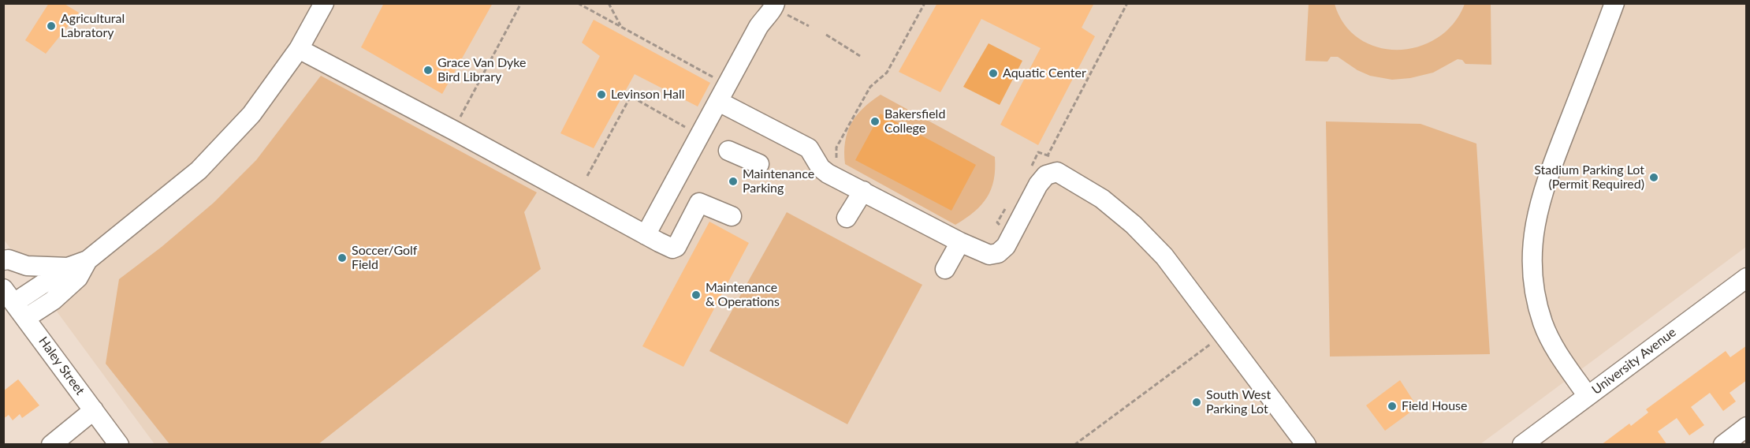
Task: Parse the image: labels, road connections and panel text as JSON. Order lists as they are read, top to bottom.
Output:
{
  "streets": {
    "street": ["University Avenue", "Haley Street"]
  },
  "places": [
    "Agricultural Labratory",
    "Grace Van Dyke Bird Library",
    "Aquatic Center",
    "Levinson Hall",
    "Bakersfield College",
    "Stadium Parking Lot (Permit Required)",
    "Maintenance Parking",
    "Soccer/Golf Field",
    "Maintenance & Operations",
    "South West Parking Lot",
    "Field House"
  ]
}
